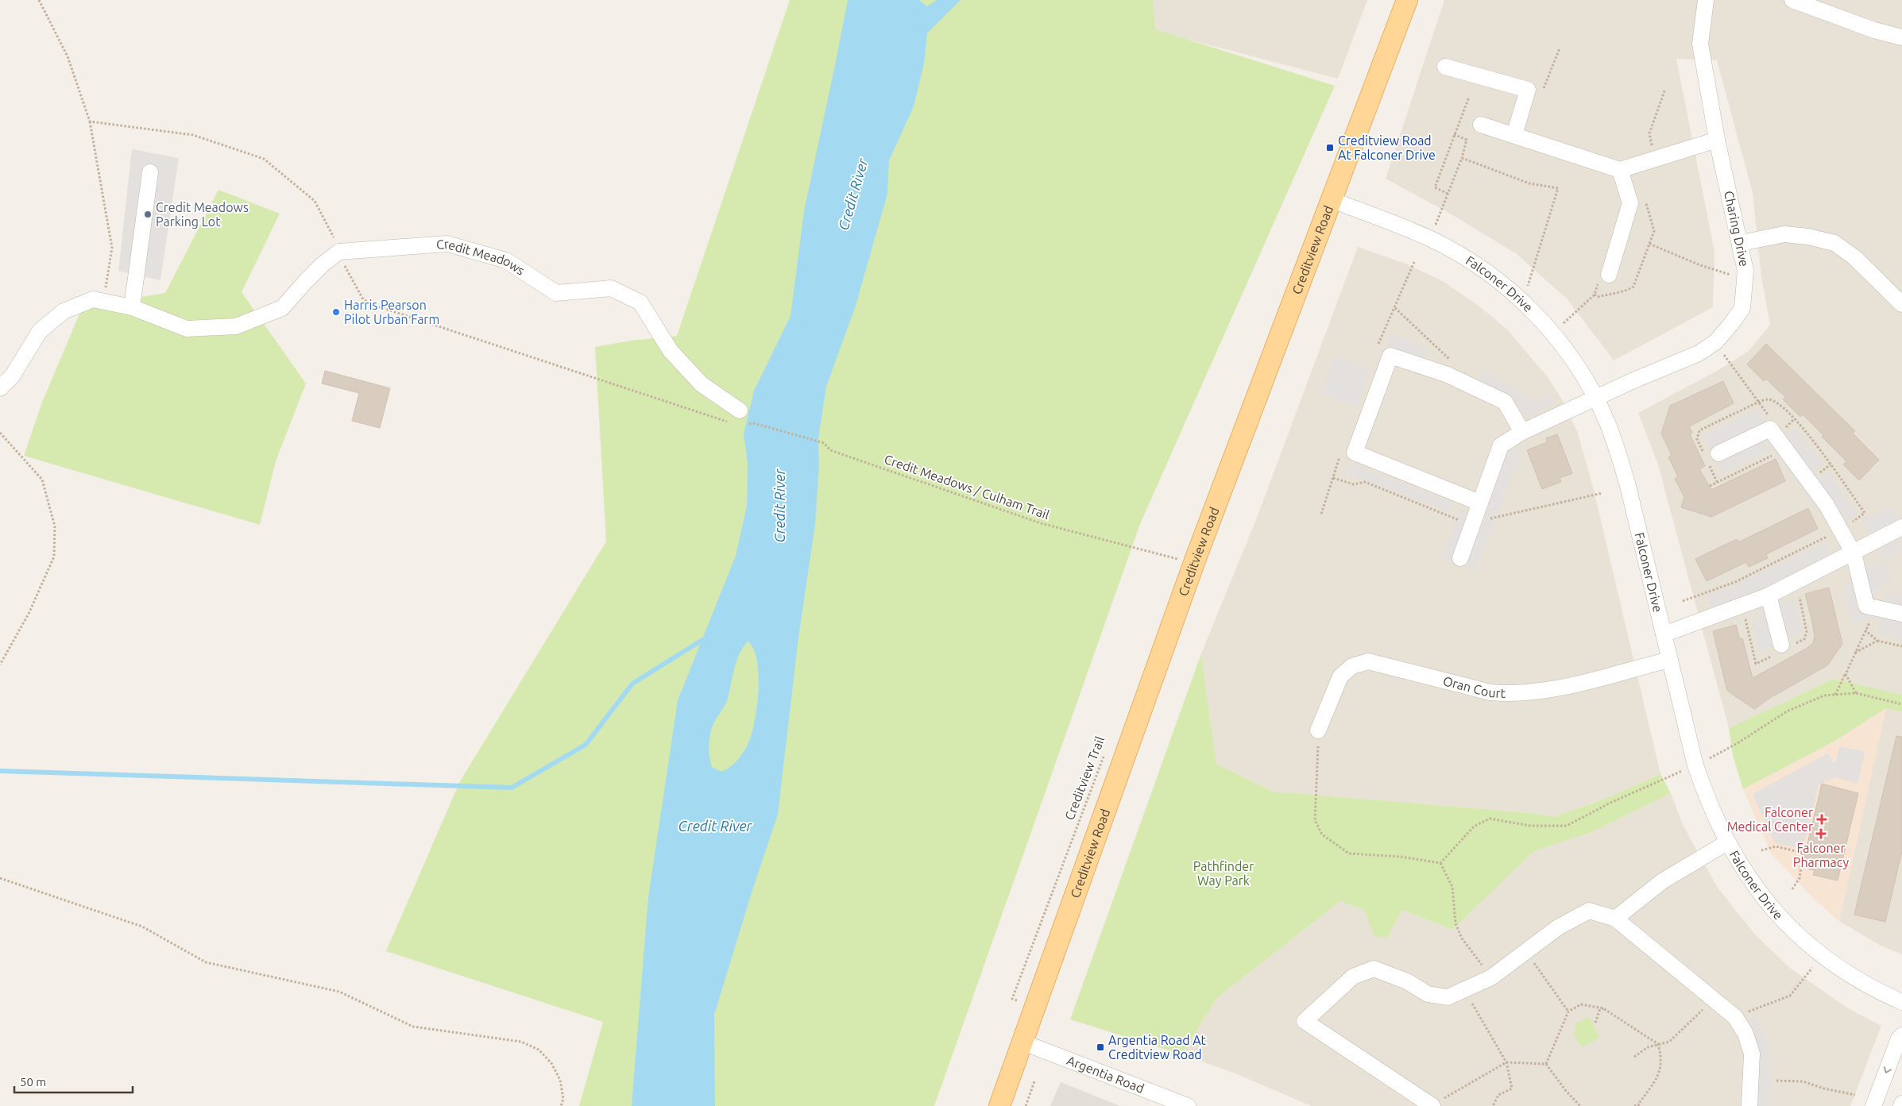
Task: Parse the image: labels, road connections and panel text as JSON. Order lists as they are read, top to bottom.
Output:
{
  "streets": {
    "main road": ["Creditview Road"],
    "street": [
      "Charing Drive",
      "Credit Meadows",
      "Falconer Drive",
      "Oran Court",
      "Argentia Road"
    ],
    "path": ["Credit Meadows / Culham Trail", "Creditview Trail"]
  },
  "crossings": [
    ["Charing Drive", "Falconer Drive"],
    ["Creditview Road", "Falconer Drive"],
    ["Creditview Road", "Argentia Road"],
    ["Falconer Drive", "Oran Court"]
  ],
  "water": ["Credit River"],
  "parks": ["Pathfinder Way Park"],
  "places": {
    "transit": ["Creditview Road At Falconer Drive", "Argentia Road At Creditview Road"],
    "other": ["Credit Meadows Parking Lot", "Harris Pearson Pilot Urban Farm"],
    "health": ["Falconer Medical Center", "Falconer Pharmacy"]
  },
  "scale_bar": "50 m"
}
